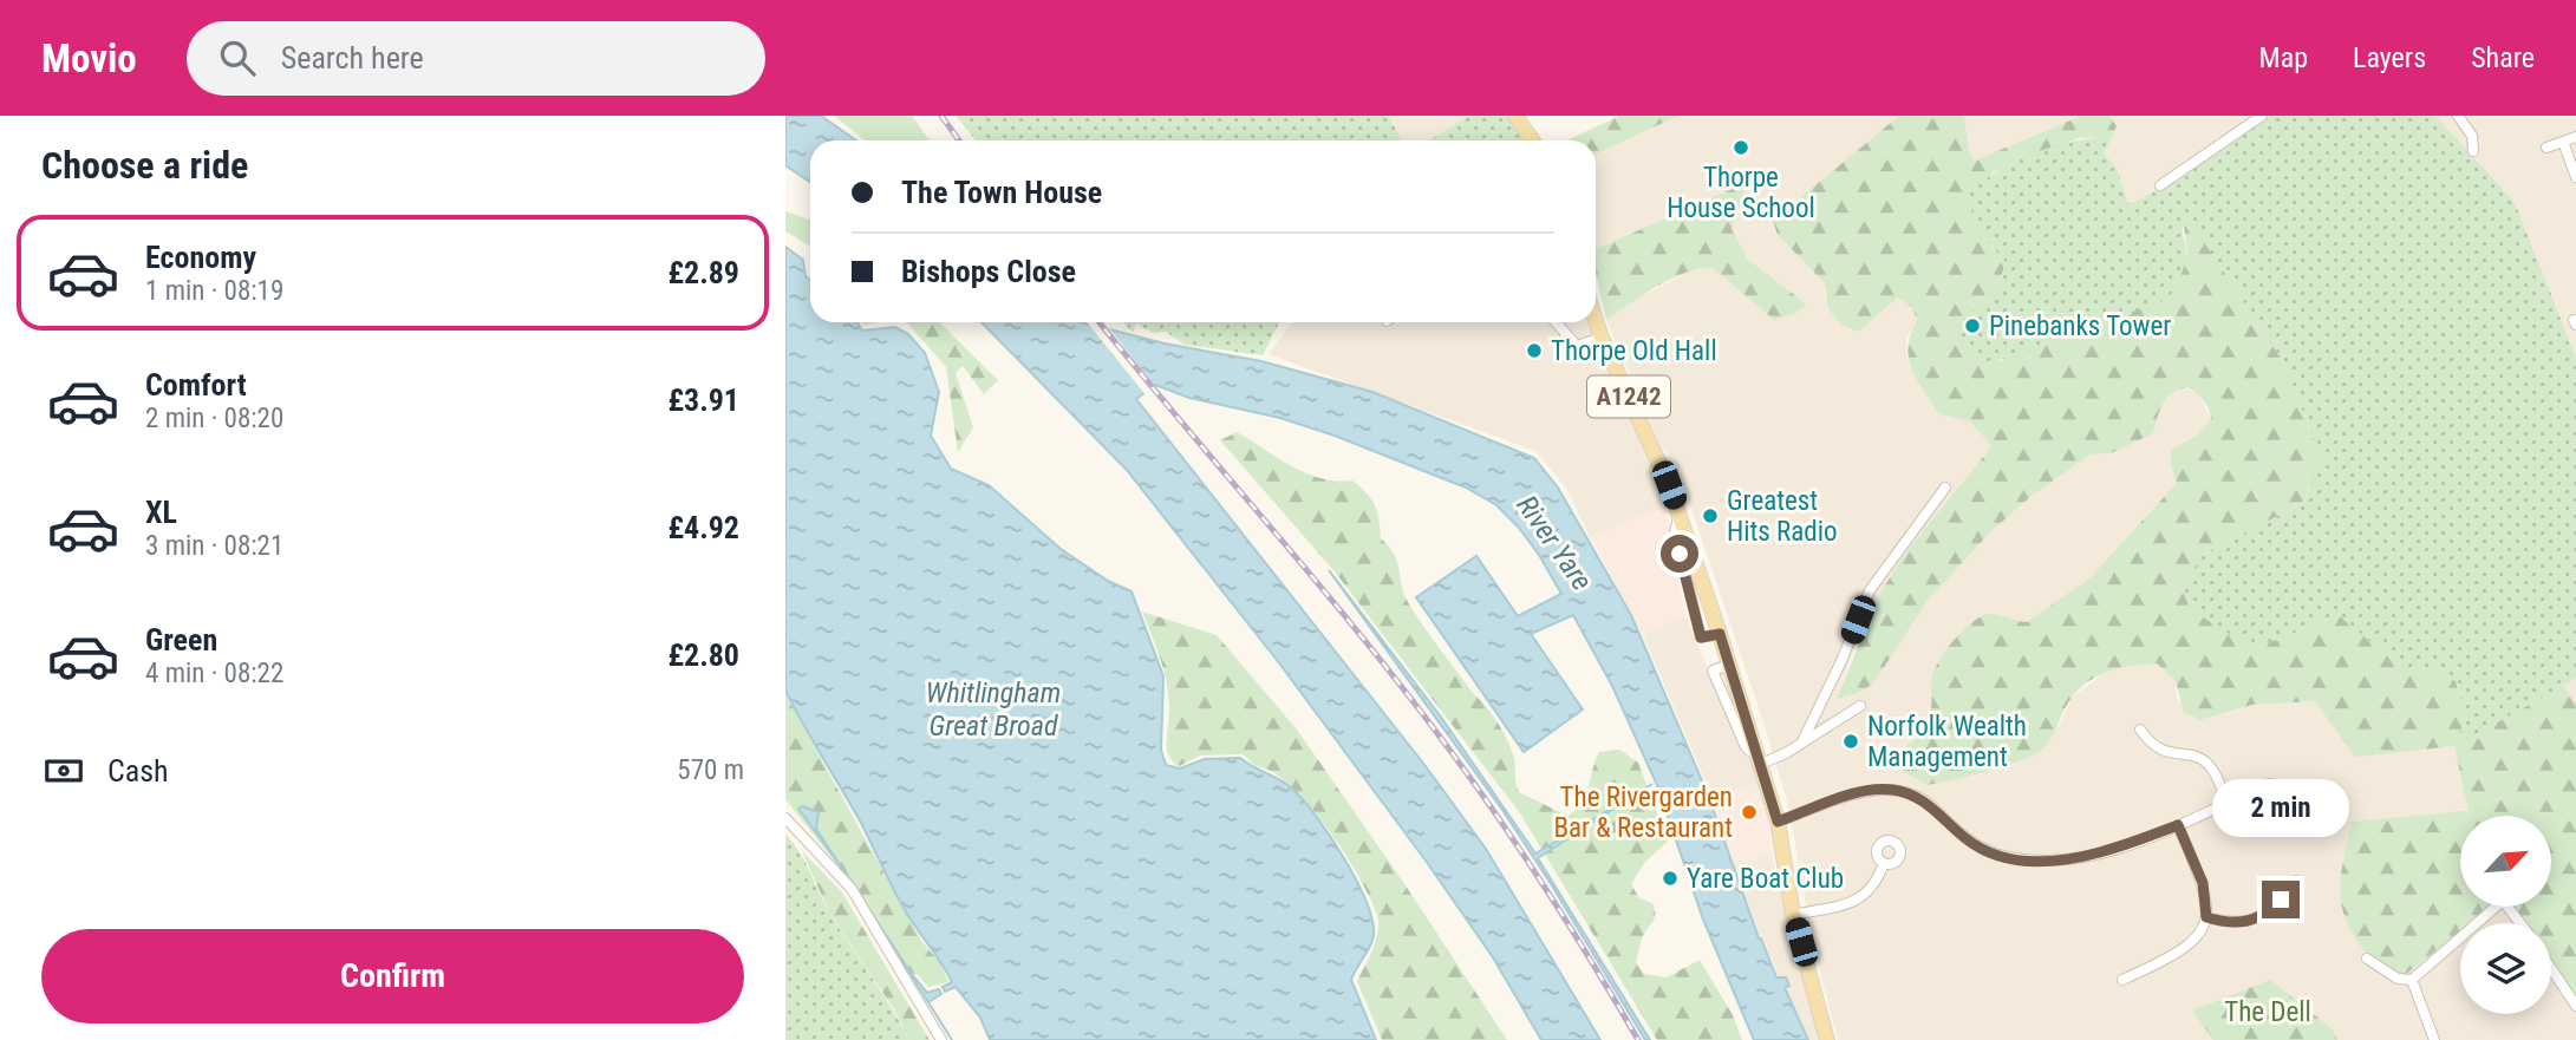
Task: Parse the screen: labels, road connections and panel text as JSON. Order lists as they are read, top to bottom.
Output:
{
  "streets": {
    "main road": ["A1242"]
  },
  "water": ["River Yare", "Whitlingham Great Broad"],
  "parks": ["The Dell"],
  "places": [
    "Thorpe House School",
    "Pinebanks Tower",
    "Thorpe Old Hall",
    "Greatest Hits Radio",
    "Norfolk Wealth Management",
    "The Rivergarden Bar & Restaurant",
    "Yare Boat Club"
  ],
  "north": "top right",
  "page": {
    "header": "Movio",
    "search": "Search here",
    "nav": ["Map", "Layers", "Share"],
    "heading": "Choose a ride",
    "banner": ["The Town House", "Bishops Close"],
    "list": [
      {
        "name": "Economy",
        "note": "1 min · 08:19",
        "value": "£2.89"
      },
      {
        "name": "Comfort",
        "note": "2 min · 08:20",
        "value": "£3.91"
      },
      {
        "name": "XL",
        "note": "3 min · 08:21",
        "value": "£4.92"
      },
      {
        "name": "Green",
        "note": "4 min · 08:22",
        "value": "£2.80"
      }
    ],
    "pay": ["Cash", "570 m"],
    "bubble": "2 min",
    "buttons": "Confirm"
  }
}
